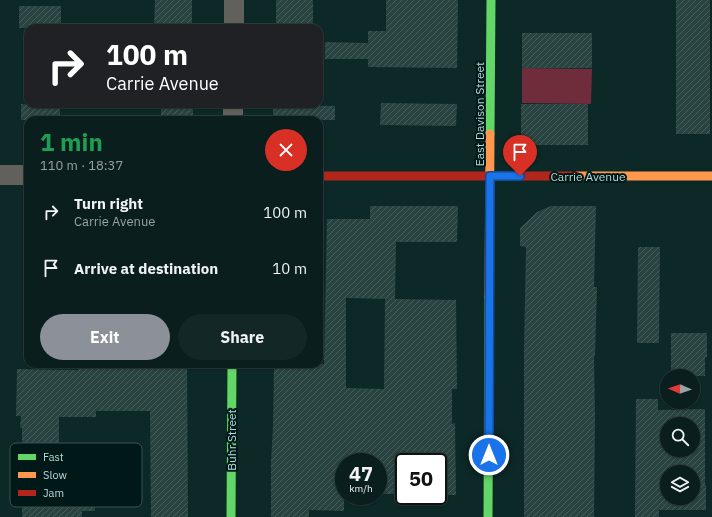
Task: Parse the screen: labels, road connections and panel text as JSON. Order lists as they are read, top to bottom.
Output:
{
  "streets": {
    "street": ["East Davison Street", "Carrie Avenue", "Buhr Street"]
  },
  "crossings": [
    ["East Davison Street", "Carrie Avenue"]
  ],
  "legend": ["Fast", "Slow", "Jam"],
  "north": "left",
  "page": {
    "turn": ["100 m", "Carrie Avenue"],
    "heading": ["1 min", "110 m · 18:37"],
    "list": [
      {
        "name": "Turn right",
        "note": "Carrie Avenue",
        "value": "100 m"
      },
      {
        "name": "Arrive at destination",
        "value": "10 m"
      }
    ],
    "buttons": ["Exit", "Share"],
    "speed": "47 km/h",
    "limit": "50"
  }
}
